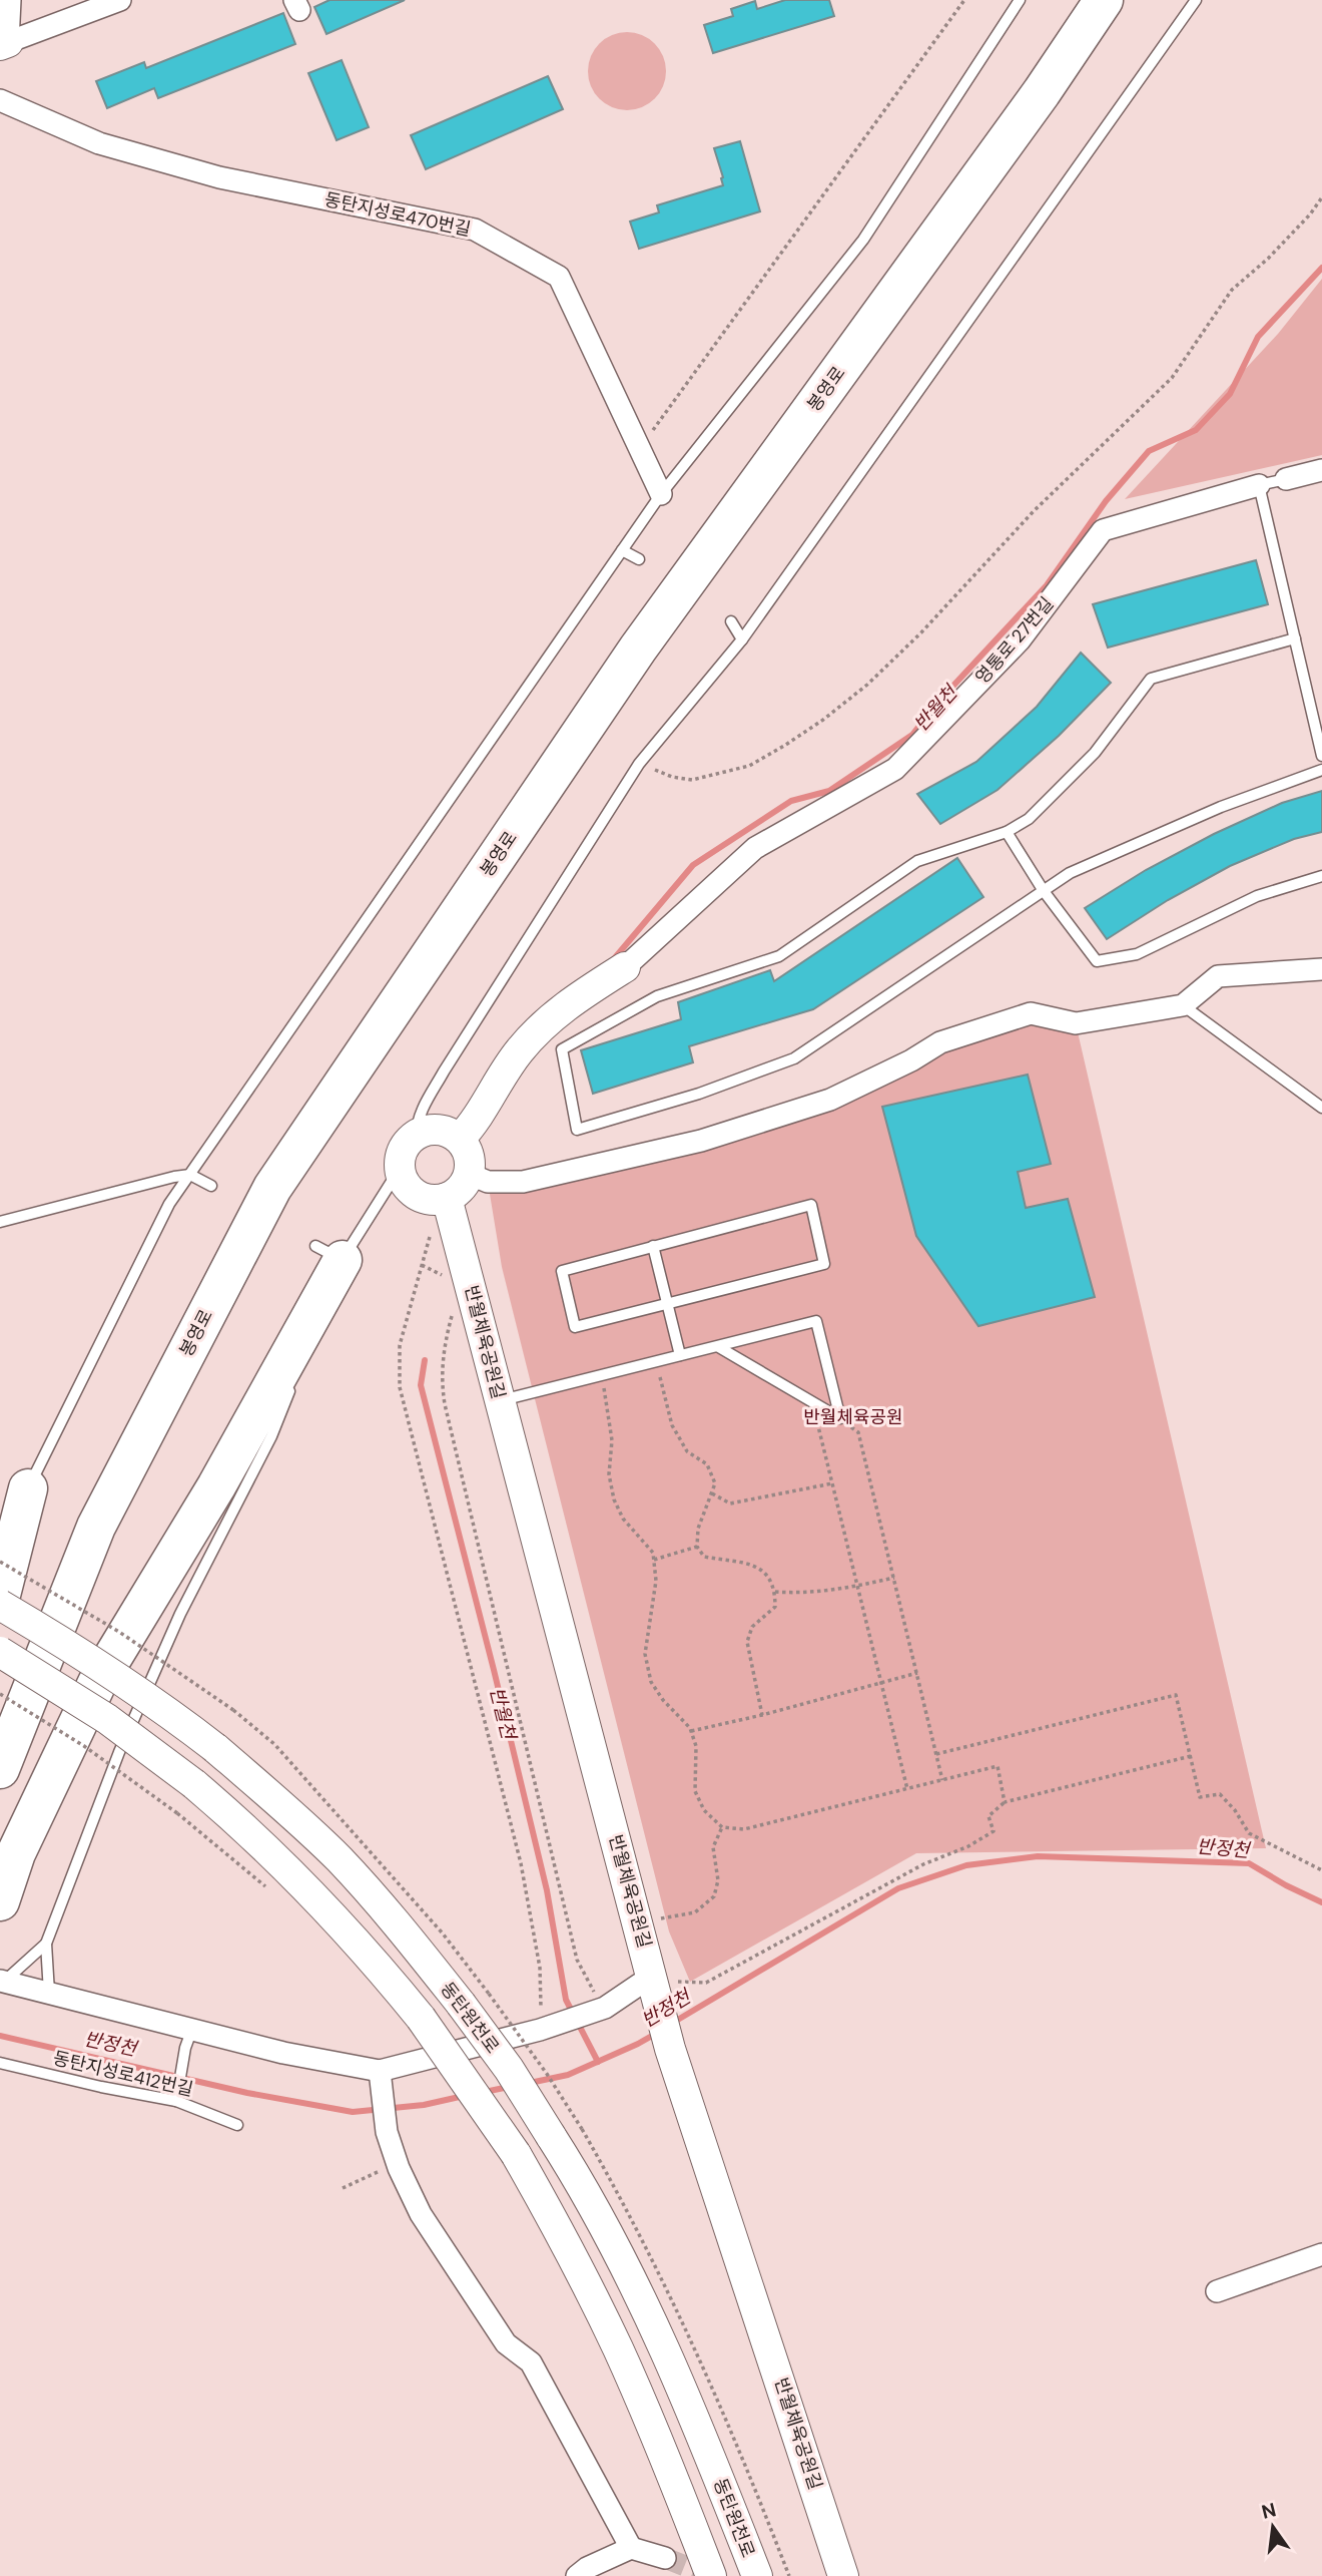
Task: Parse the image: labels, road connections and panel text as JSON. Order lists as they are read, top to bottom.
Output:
{
  "streets": {
    "highway": ["봉영로"],
    "main road": ["반월체육공원길", "동탄원천로"],
    "street": ["동탄지성로470번길", "영통로 27번길"],
    "lane": ["동탄지성로412번길"]
  },
  "water": ["반월천", "반정천"],
  "parks": ["반월체육공원"],
  "north": "top"
}
